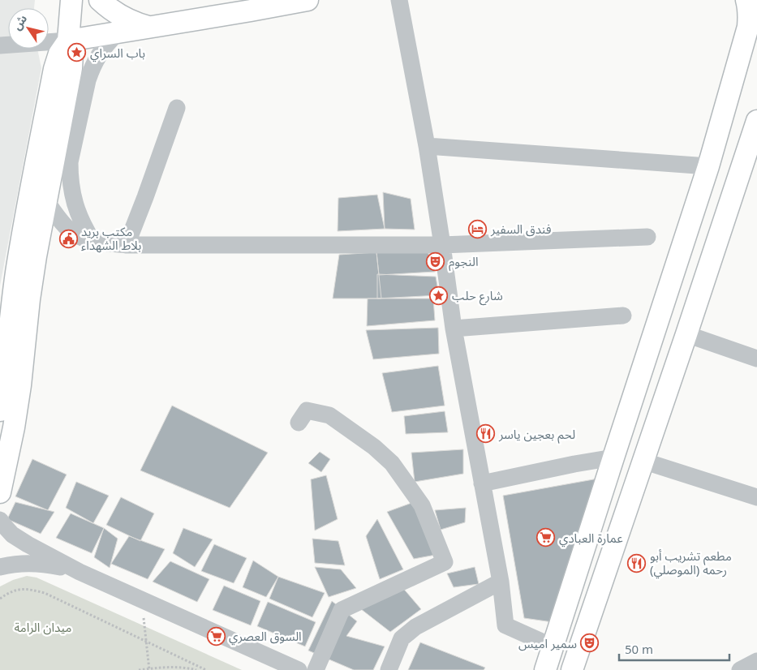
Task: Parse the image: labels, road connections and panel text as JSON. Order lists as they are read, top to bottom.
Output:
{
  "parks": ["ميدان الرامة"],
  "places": {
    "place": ["باب السراي", "شارع حلب"],
    "hotel": ["فندق السفير"],
    "public building": ["مكتب بريد بلاط الشهداء"],
    "theatre": ["النجوم", "سمير اميس"],
    "restaurant": ["لحم بعجين ياسر", "مطعم تشريب أبو رحمه (الموصلي)"],
    "supermarket": ["عمارة العبادي", "السوق العصري"]
  },
  "scale_bar": "50 m",
  "north": "top left"
}
